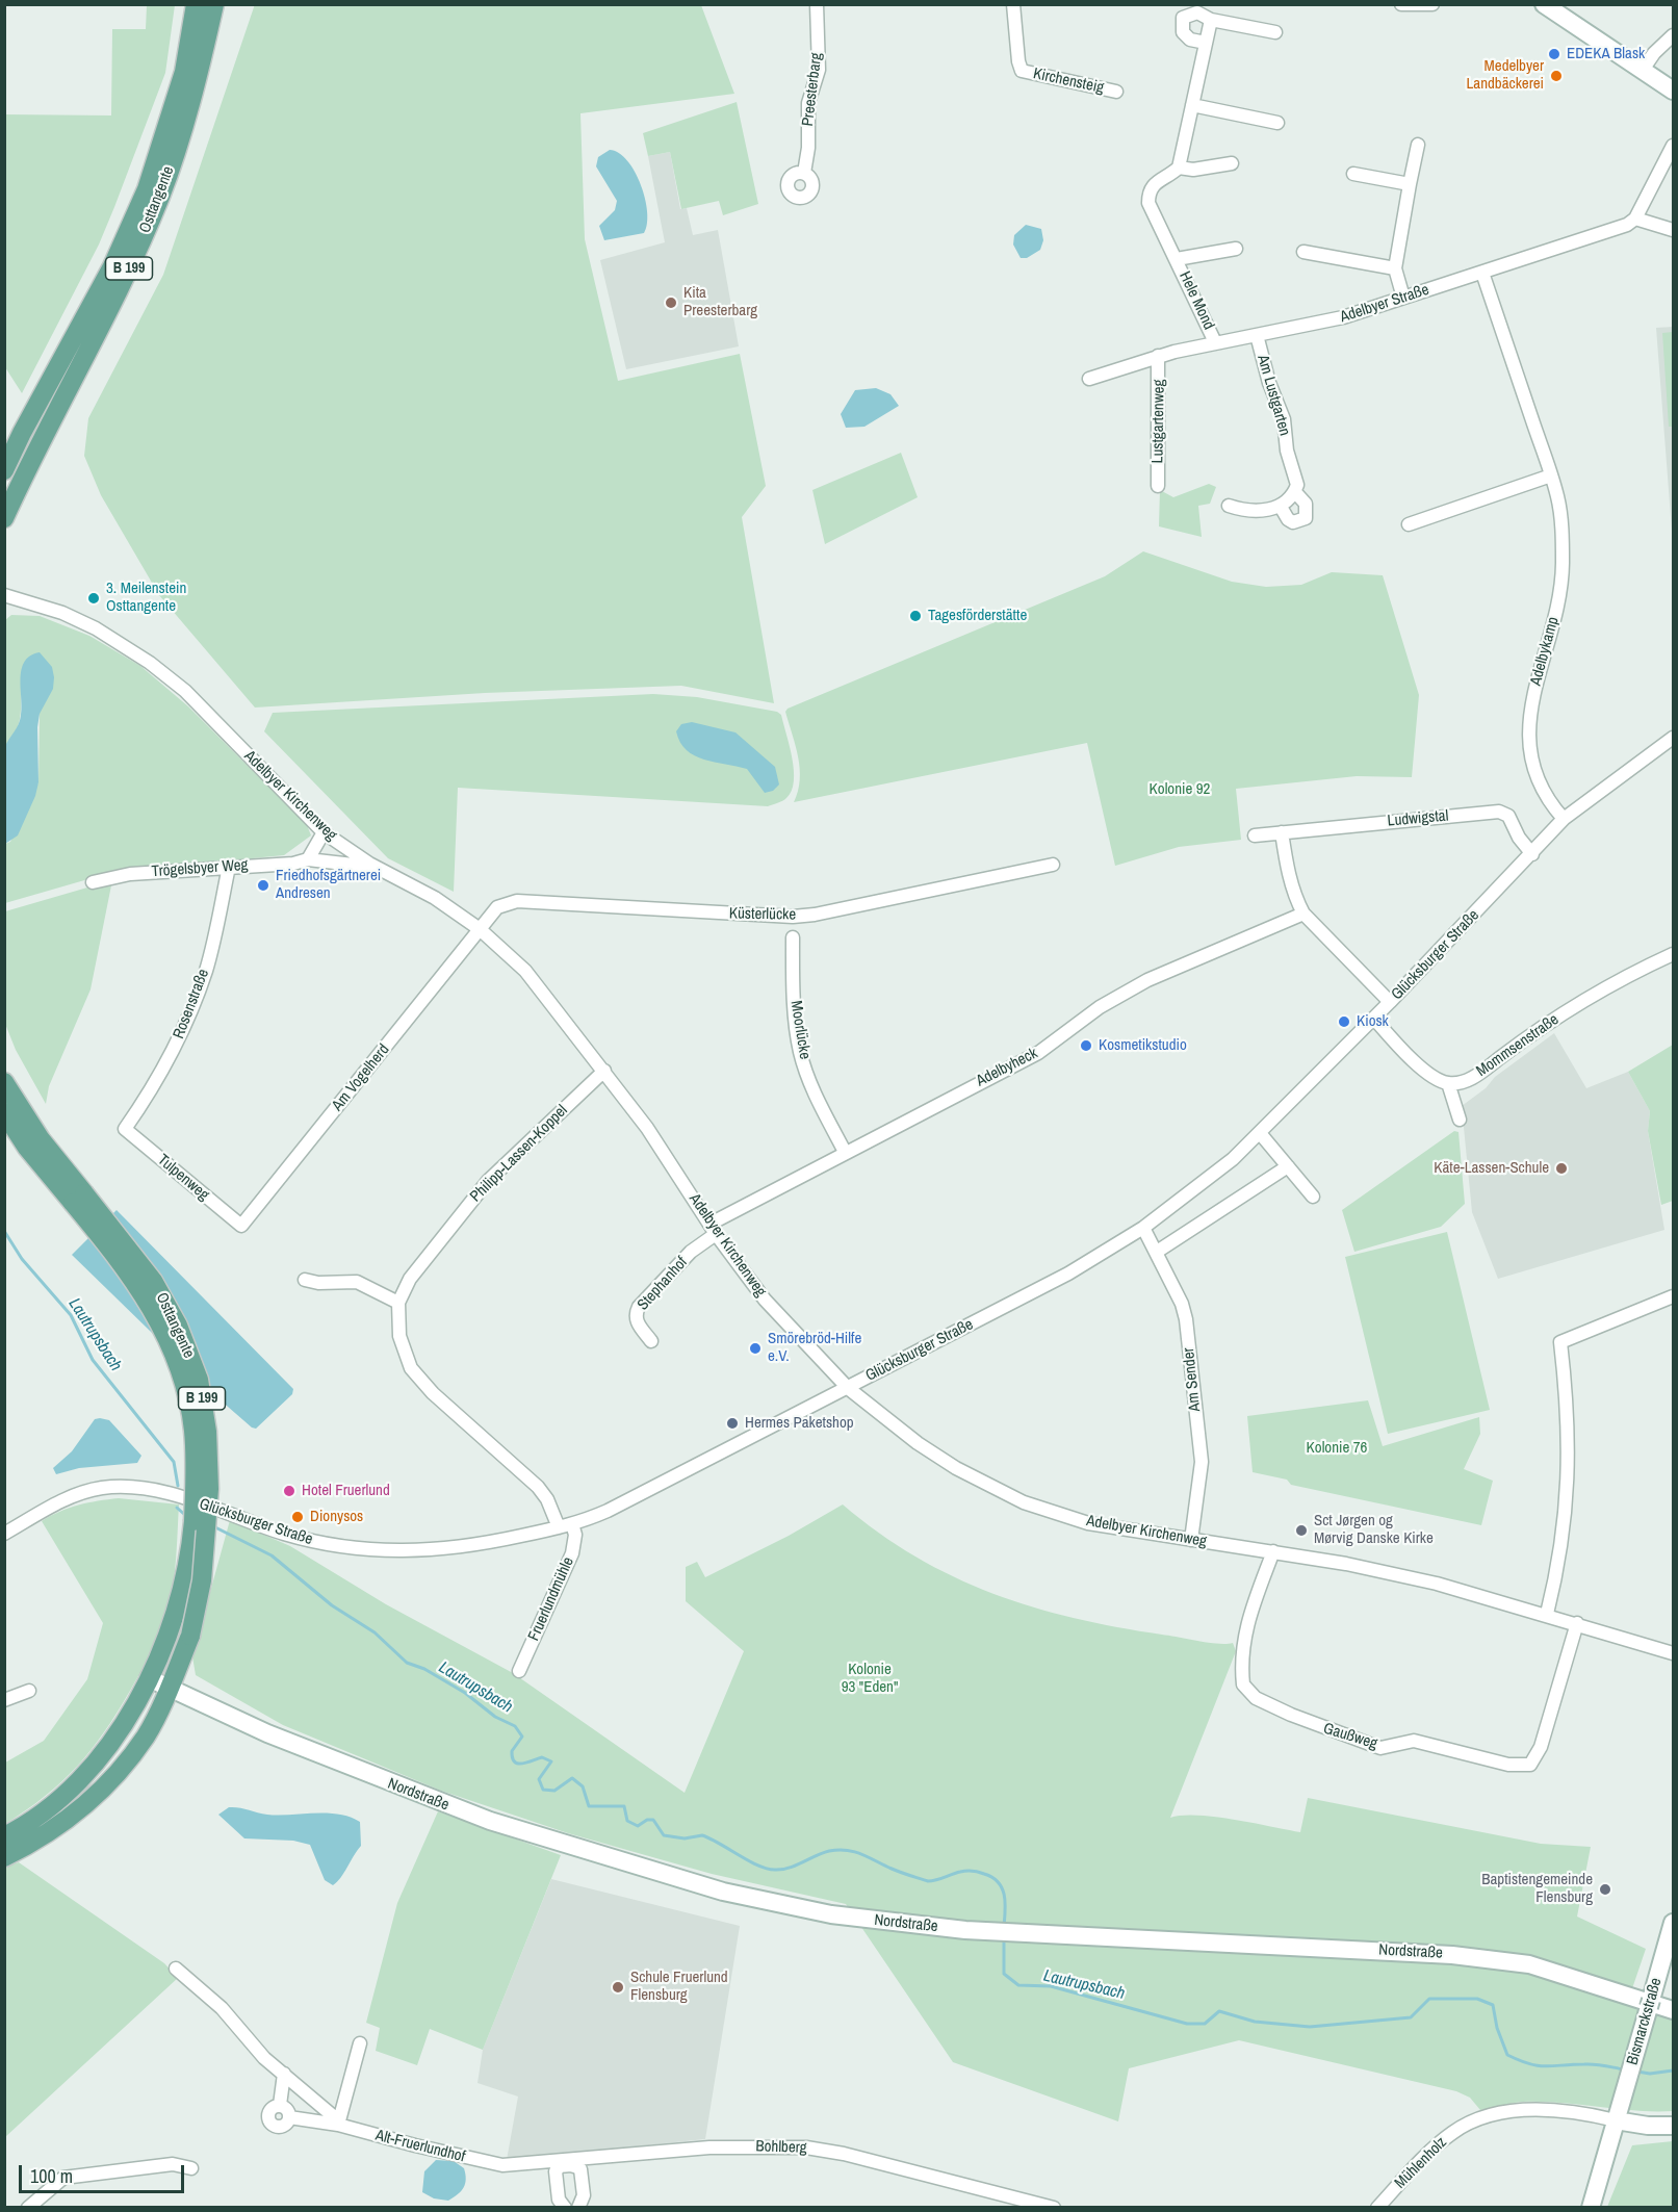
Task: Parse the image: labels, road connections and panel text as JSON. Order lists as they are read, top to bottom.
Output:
{
  "streets": {
    "main road": [
      "Osttangente",
      "B 199",
      "Nordstraße",
      "Bismarckstraße"
    ],
    "street": [
      "Kirchensteig",
      "Preesterbarg",
      "Hele Mond",
      "Adelbyer Straße",
      "Am Lustgarten",
      "Lustgartenweg",
      "Adelbykamp",
      "Adelbyer Kirchenweg",
      "Ludwigstal",
      "Trögelsbyer Weg",
      "Küsterlücke",
      "Glücksburger Straße",
      "Rosenstraße",
      "Moorlücke",
      "Mommsenstraße",
      "Adelbyheck",
      "Am Vogelherd",
      "Philipp-Lassen-Koppel",
      "Tulpenweg",
      "Stephanhof",
      "Am Sender",
      "Fruerlundmühle",
      "Gaußweg",
      "Alt-Fruerlundhof",
      "Bohlberg",
      "Mühlenholz"
    ]
  },
  "crossings": [
    ["Osttangente", "B 199"],
    ["Osttangente", "Nordstraße"],
    ["B 199", "Nordstraße"],
    ["Hele Mond", "Adelbyer Straße"],
    ["Adelbyer Straße", "Am Lustgarten"],
    ["Adelbyer Straße", "Lustgartenweg"],
    ["Adelbyer Straße", "Adelbykamp"],
    ["Adelbykamp", "Glücksburger Straße"],
    ["Adelbyer Kirchenweg", "Trögelsbyer Weg"],
    ["Adelbyer Kirchenweg", "Küsterlücke"],
    ["Adelbyer Kirchenweg", "Glücksburger Straße"],
    ["Adelbyer Kirchenweg", "Adelbyheck"],
    ["Adelbyer Kirchenweg", "Am Vogelherd"],
    ["Adelbyer Kirchenweg", "Philipp-Lassen-Koppel"],
    ["Adelbyer Kirchenweg", "Stephanhof"],
    ["Adelbyer Kirchenweg", "Am Sender"],
    ["Adelbyer Kirchenweg", "Gaußweg"],
    ["Ludwigstal", "Glücksburger Straße"],
    ["Trögelsbyer Weg", "Rosenstraße"],
    ["Küsterlücke", "Am Vogelherd"],
    ["Glücksburger Straße", "Philipp-Lassen-Koppel"],
    ["Glücksburger Straße", "Am Sender"],
    ["Glücksburger Straße", "Fruerlundmühle"],
    ["Rosenstraße", "Tulpenweg"],
    ["Moorlücke", "Adelbyheck"],
    ["Adelbyheck", "Stephanhof"],
    ["Am Vogelherd", "Tulpenweg"],
    ["Bismarckstraße", "Mühlenholz"],
    ["Alt-Fruerlundhof", "Bohlberg"]
  ],
  "water": ["Lautrupsbach"],
  "parks": ["Kolonie 92", "Kolonie 76", "Kolonie 93 \"Eden\""],
  "places": [
    "EDEKA Blask",
    "Medelbyer Landbäckerei",
    "Kita Preesterbarg",
    "3. Meilenstein Osttangente",
    "Tagesförderstätte",
    "Friedhofsgärtnerei Andresen",
    "Kiosk",
    "Kosmetikstudio",
    "Käte-Lassen-Schule",
    "Smörebröd-Hilfe e.V.",
    "Hermes Paketshop",
    "Hotel Fruerlund",
    "Dionysos",
    "Sct Jørgen og Mørvig Danske Kirke",
    "Baptistengemeinde Flensburg",
    "Schule Fruerlund Flensburg"
  ],
  "scale_bar": "100 m"
}
